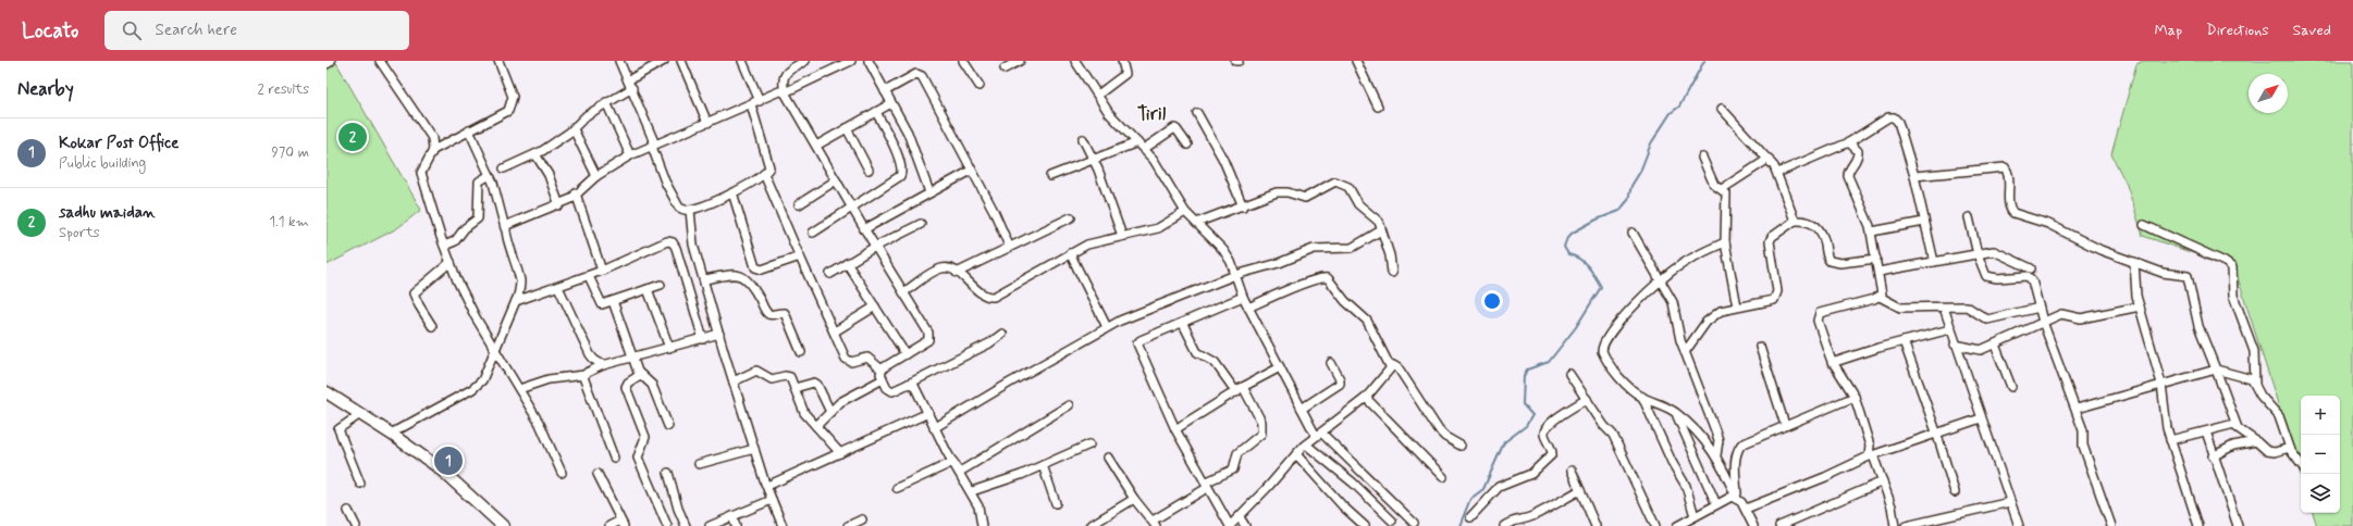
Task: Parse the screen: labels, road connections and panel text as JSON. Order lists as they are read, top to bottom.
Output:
{
  "districts": ["Tiril"],
  "north": "top right",
  "page": {
    "header": "Locato",
    "search": "Search here",
    "nav": ["Map", "Directions", "Saved"],
    "heading": ["Nearby", "2 results"],
    "list": [
      {
        "mark": "1",
        "name": "Kokar Post Office",
        "note": "Public building",
        "value": "970 m"
      },
      {
        "mark": "2",
        "name": "sadhu maidan",
        "note": "Sports",
        "value": "1.1 km"
      }
    ],
    "pins": ["2", "1"],
    "map_buttons": ["+", "−"]
  }
}
